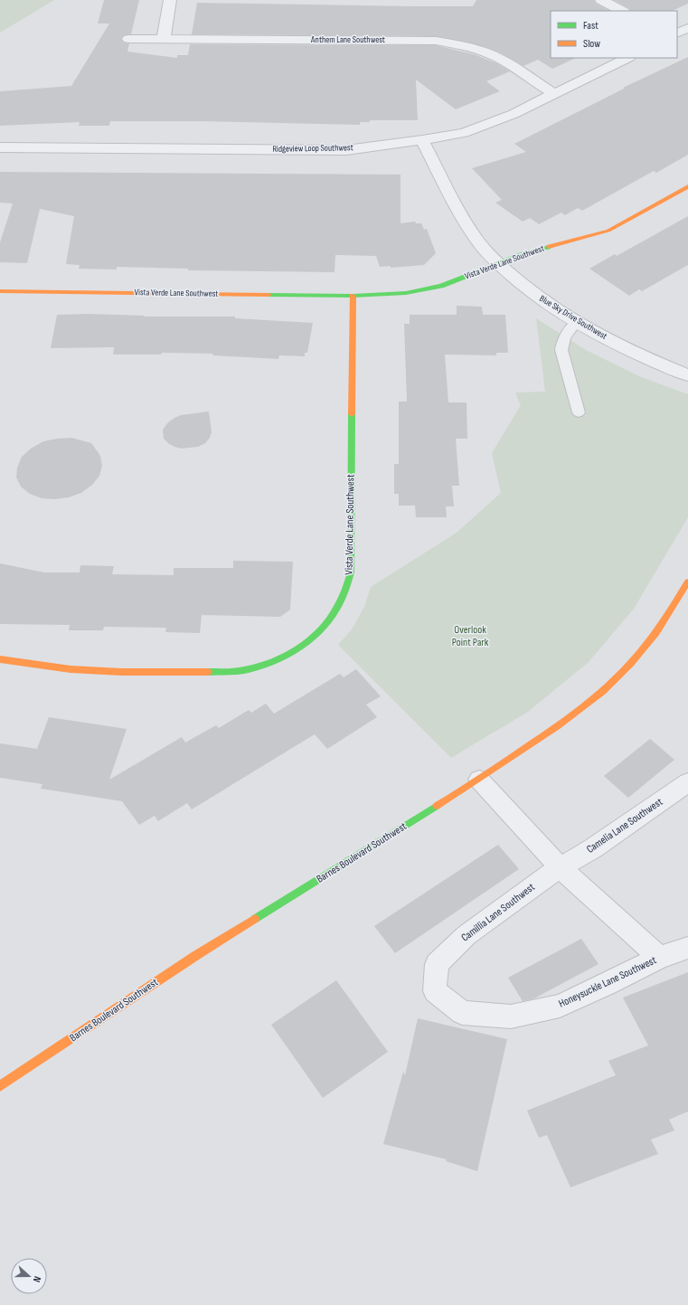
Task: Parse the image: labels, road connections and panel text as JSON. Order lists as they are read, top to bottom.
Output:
{
  "streets": {
    "street": [
      "Anthem Lane Southwest",
      "Ridgeview Loop Southwest",
      "Vista Verde Lane Southwest",
      "Blue Sky Drive Southwest",
      "Camelia Lane Southwest",
      "Barnes Boulevard Southwest",
      "Camillia Lane Southwest",
      "Honeysuckle Lane Southwest"
    ]
  },
  "crossings": [
    ["Anthem Lane Southwest", "Ridgeview Loop Southwest"],
    ["Ridgeview Loop Southwest", "Blue Sky Drive Southwest"],
    ["Vista Verde Lane Southwest", "Blue Sky Drive Southwest"],
    ["Camelia Lane Southwest", "Camillia Lane Southwest"],
    ["Camillia Lane Southwest", "Honeysuckle Lane Southwest"]
  ],
  "parks": ["Overlook Point Park"],
  "legend": ["Fast", "Slow"],
  "north": "right"
}
